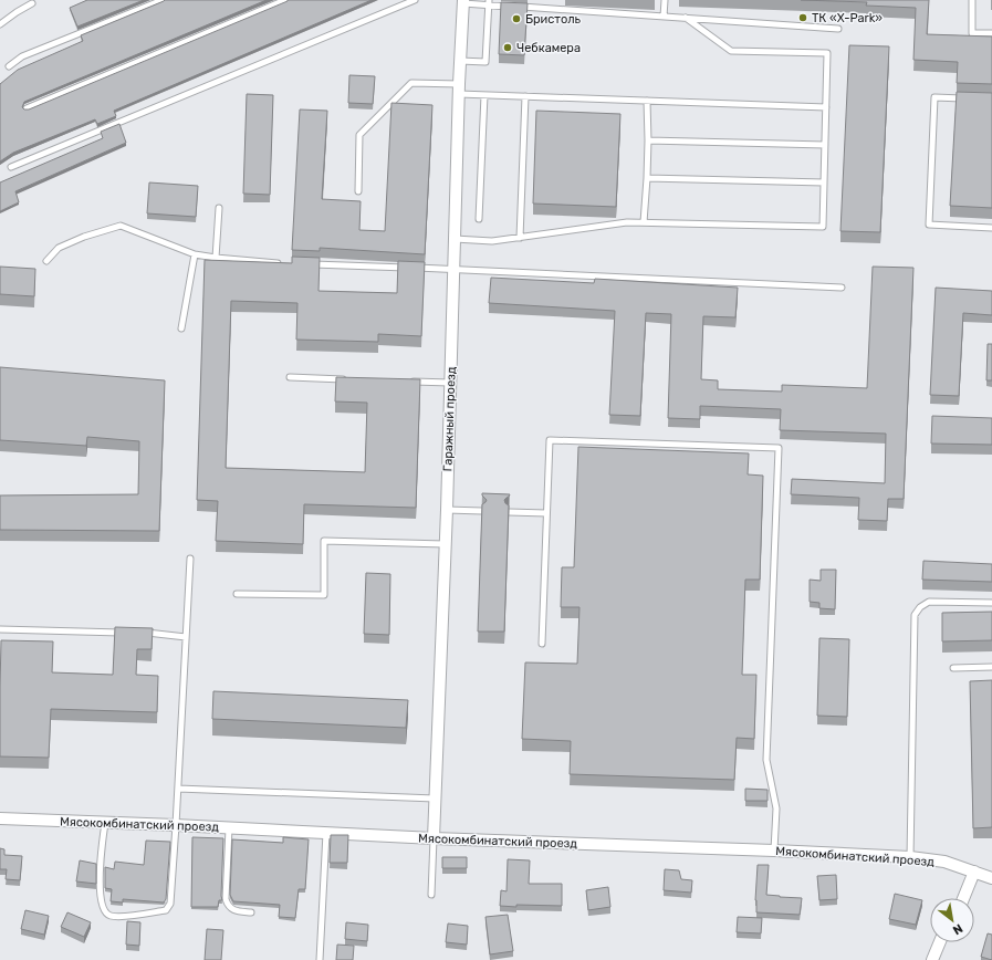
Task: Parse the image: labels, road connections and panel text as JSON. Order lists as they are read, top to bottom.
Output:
{
  "streets": {
    "street": ["Гаражный проезд", "Мясокомбинатский проезд"]
  },
  "crossings": [
    ["Гаражный проезд", "Мясокомбинатский проезд"]
  ],
  "places": ["ТК «X-Park»", "Бристоль", "Чебкамера"],
  "north": "bottom right"
}
